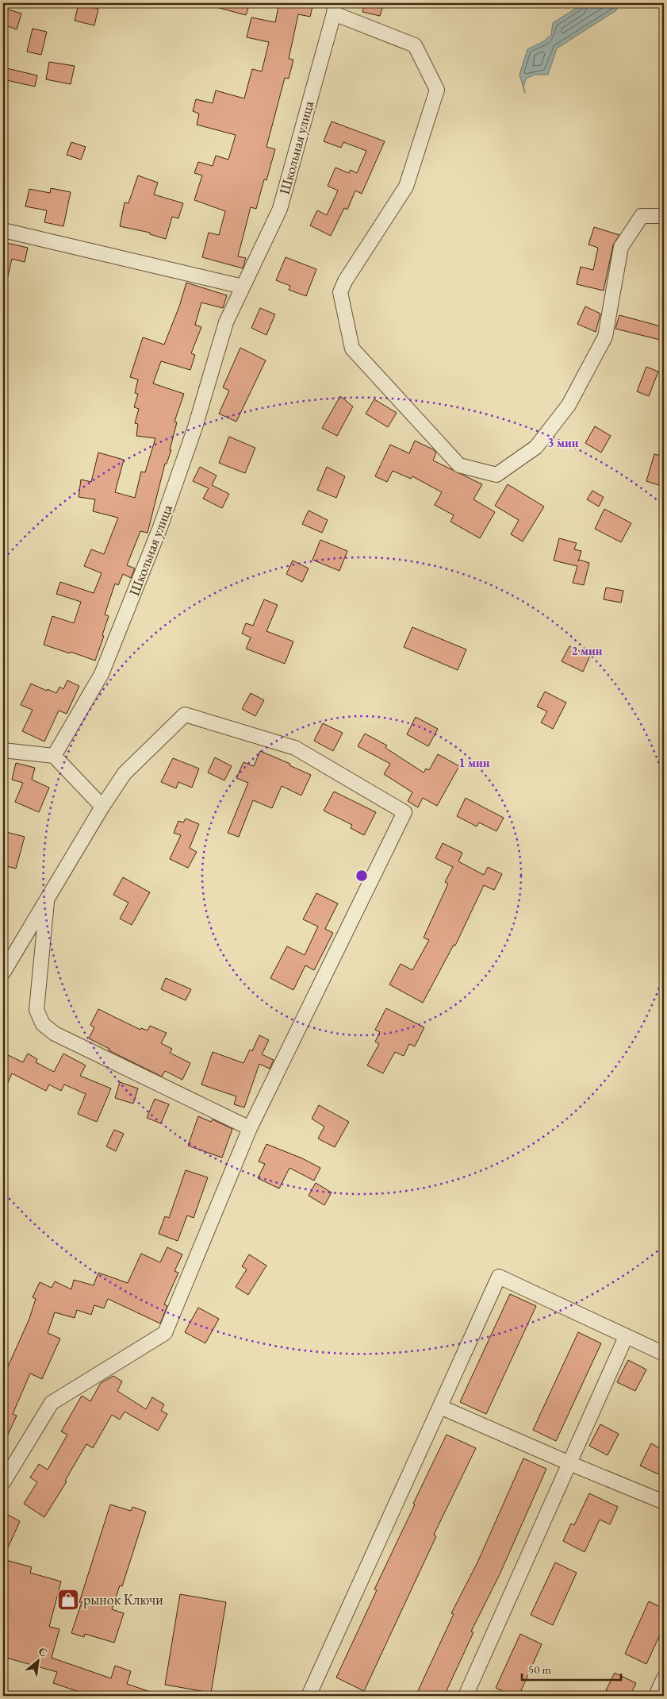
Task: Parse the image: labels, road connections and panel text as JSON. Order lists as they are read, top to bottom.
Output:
{
  "streets": {
    "street": ["Школьная улица"]
  },
  "places": {
    "shop": ["рынок Ключи"]
  },
  "scale_bar": "50 m",
  "north": "top right",
  "rings": ["3 мин", "2 мин", "1 мин"]
}
